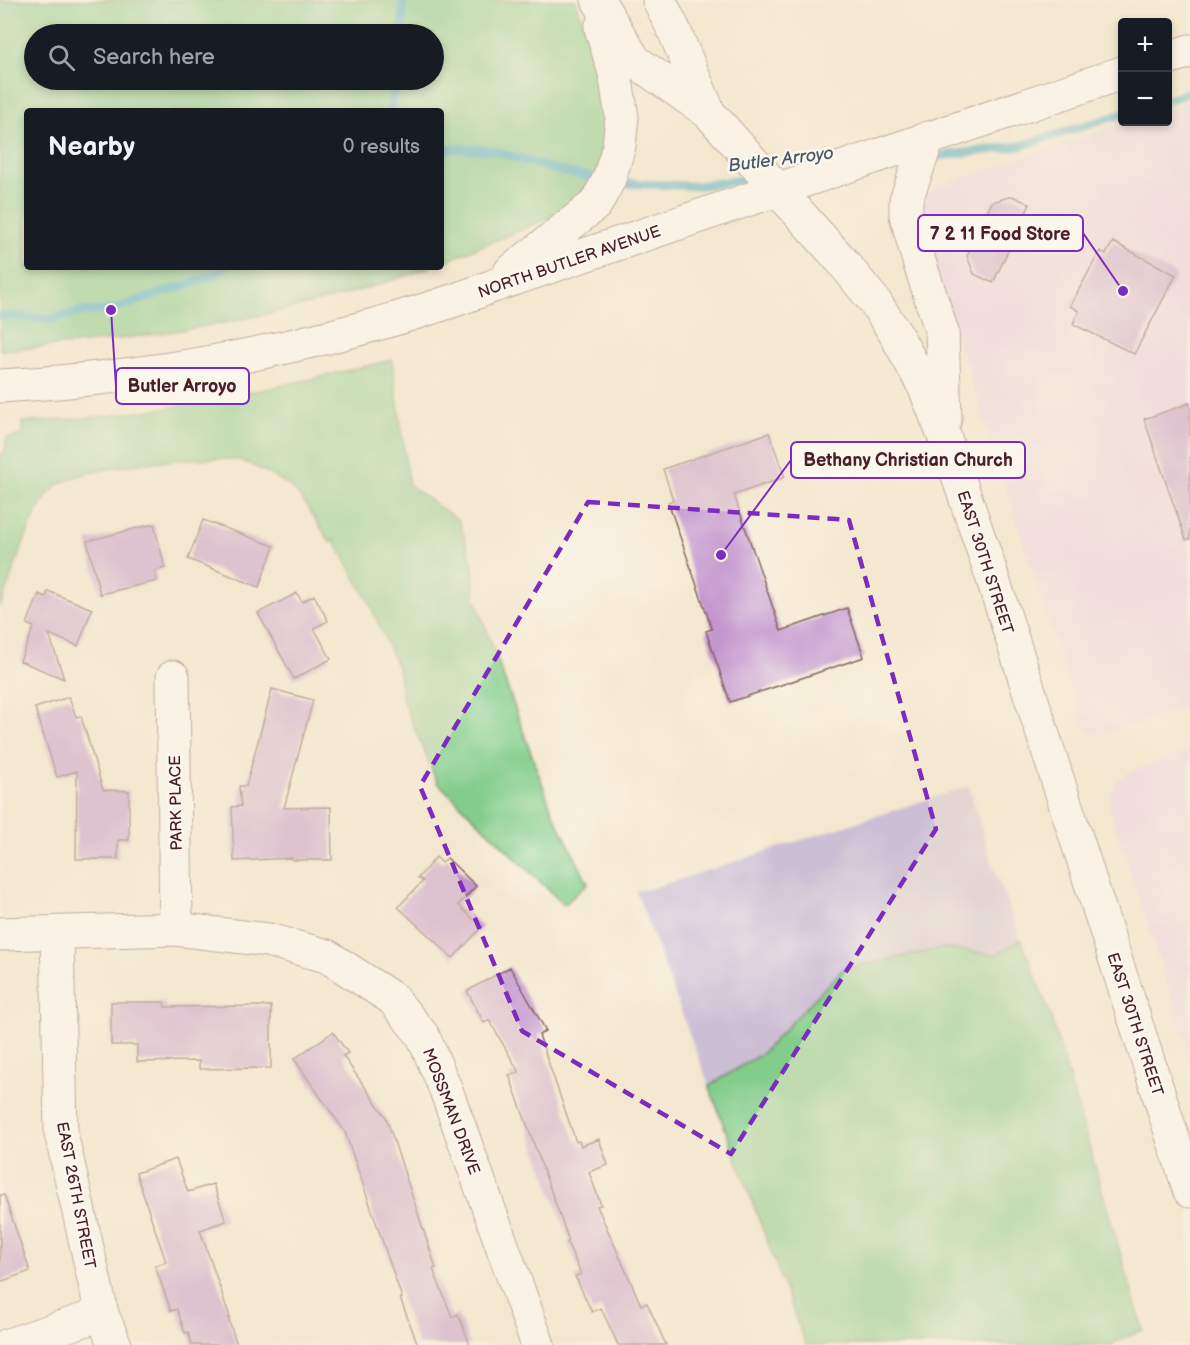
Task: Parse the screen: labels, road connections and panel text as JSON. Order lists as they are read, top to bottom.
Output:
{
  "streets": {
    "main road": [
      "NORTH BUTLER AVENUE",
      "EAST 30TH STREET",
      "PARK PLACE",
      "MOSSMAN DRIVE",
      "EAST 26TH STREET"
    ]
  },
  "crossings": [
    ["NORTH BUTLER AVENUE", "EAST 30TH STREET"],
    ["PARK PLACE", "MOSSMAN DRIVE"],
    ["MOSSMAN DRIVE", "EAST 26TH STREET"]
  ],
  "water": ["Butler Arroyo"],
  "places": ["7 2 11 Food Store", "Butler Arroyo", "Bethany Christian Church"],
  "page": {
    "map_buttons": ["+", "−"],
    "search": "Search here",
    "heading": ["Nearby", "0 results"]
  }
}
